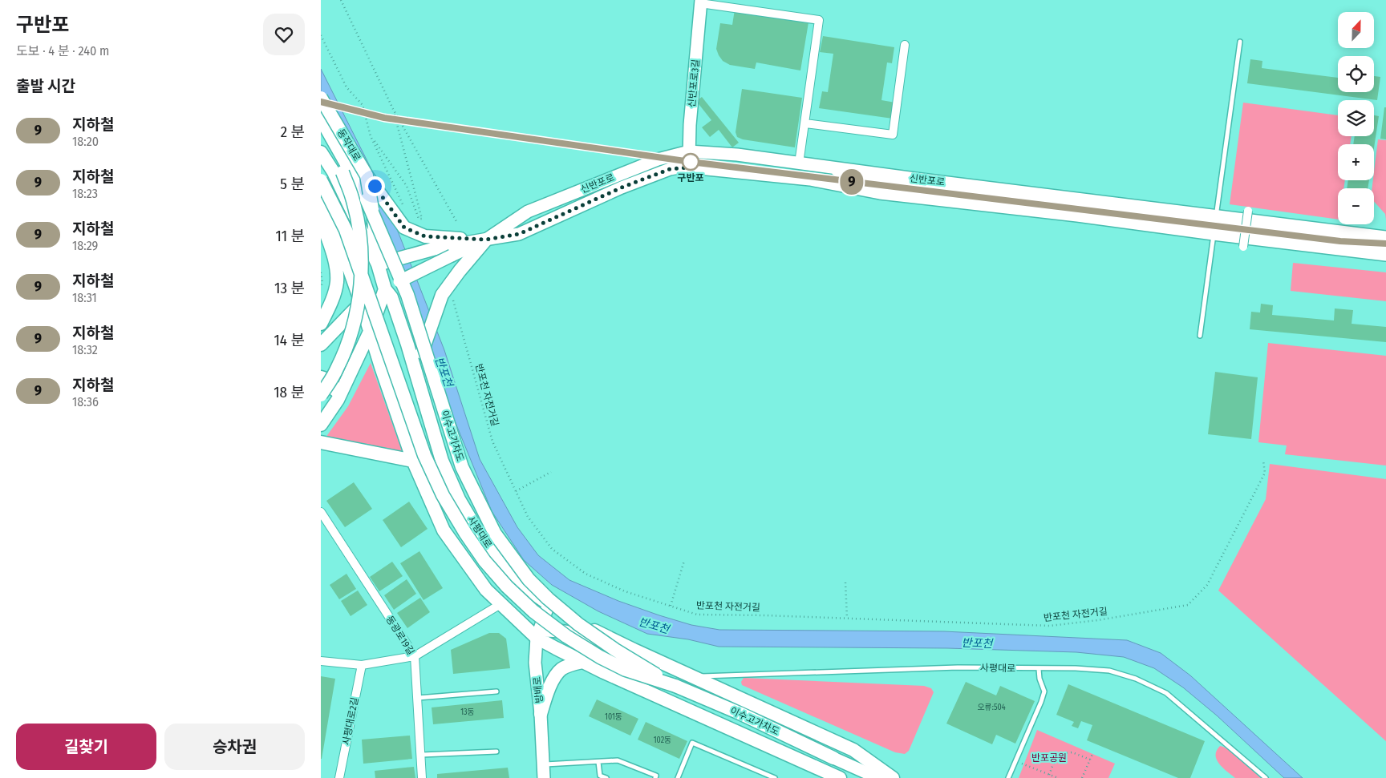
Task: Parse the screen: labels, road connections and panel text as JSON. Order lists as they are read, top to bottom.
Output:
{
  "streets": {
    "main road": [
      "신반포로3길",
      "동작대로",
      "신반포로",
      "이수고가차도",
      "사평대로",
      "방배로"
    ],
    "street": ["동광로19길", "사평대로2길"],
    "path": ["반포천 자전거길"]
  },
  "crossings": [
    ["신반포로3길", "신반포로"],
    ["동작대로", "신반포로"],
    ["동작대로", "사평대로"],
    ["신반포로", "사평대로"],
    ["사평대로", "방배로"]
  ],
  "water": ["반포천"],
  "parks": ["반포공원"],
  "places": ["구반포"],
  "lines": ["metro line 9"],
  "house_numbers": [
    "오류:504",
    "13동",
    "101동",
    "102동"
  ],
  "north": "top",
  "page": {
    "heading": [
      ["구반포", "도보 · 4 분 · 240 m"],
      "출발 시간"
    ],
    "on_map": "9",
    "map_buttons": ["+", "−"],
    "list": [
      {
        "mark": "9",
        "name": "지하철",
        "note": "18:20",
        "value": "2 분"
      },
      {
        "mark": "9",
        "name": "지하철",
        "note": "18:23",
        "value": "5 분"
      },
      {
        "mark": "9",
        "name": "지하철",
        "note": "18:29",
        "value": "11 분"
      },
      {
        "mark": "9",
        "name": "지하철",
        "note": "18:31",
        "value": "13 분"
      },
      {
        "mark": "9",
        "name": "지하철",
        "note": "18:32",
        "value": "14 분"
      },
      {
        "mark": "9",
        "name": "지하철",
        "note": "18:36",
        "value": "18 분"
      }
    ],
    "buttons": ["길찾기", "승차권"]
  }
}
